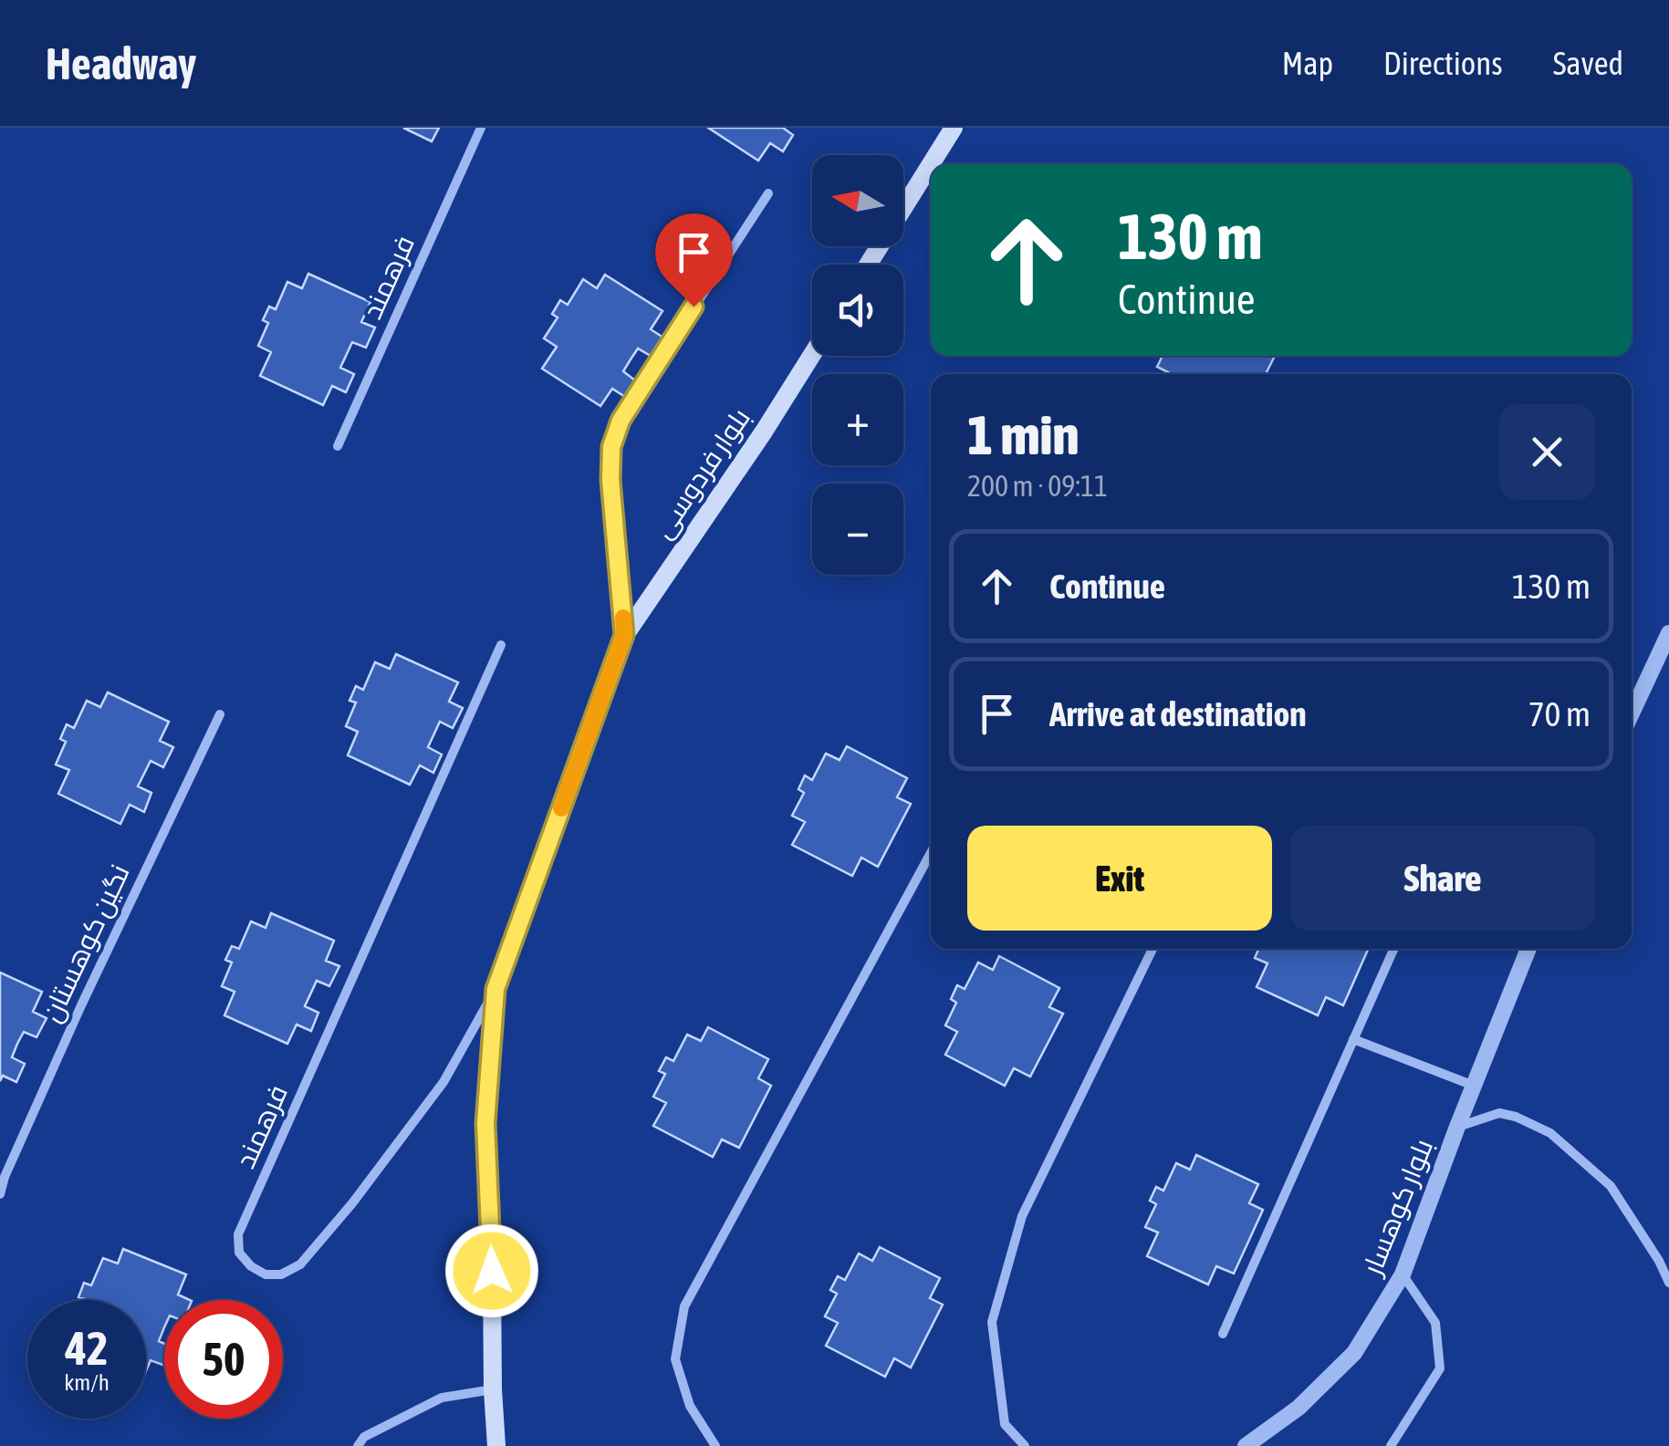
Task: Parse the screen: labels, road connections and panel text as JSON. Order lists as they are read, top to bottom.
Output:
{
  "streets": {
    "main road": ["بلوار فردوسی"],
    "street": ["فرهمند", "نگین کوهستان", "بلوار کوهسار"]
  },
  "crossings": [
    ["فرهمند", "بلوار فردوسی"]
  ],
  "north": "left",
  "page": {
    "header": "Headway",
    "nav": ["Map", "Directions", "Saved"],
    "map_buttons": ["+", "−"],
    "turn": ["130 m", "Continue"],
    "heading": ["1 min", "200 m · 09:11"],
    "list": [
      {
        "name": "Continue",
        "value": "130 m"
      },
      {
        "name": "Arrive at destination",
        "value": "70 m"
      }
    ],
    "buttons": ["Exit", "Share"],
    "speed": "42 km/h",
    "limit": "50"
  }
}
